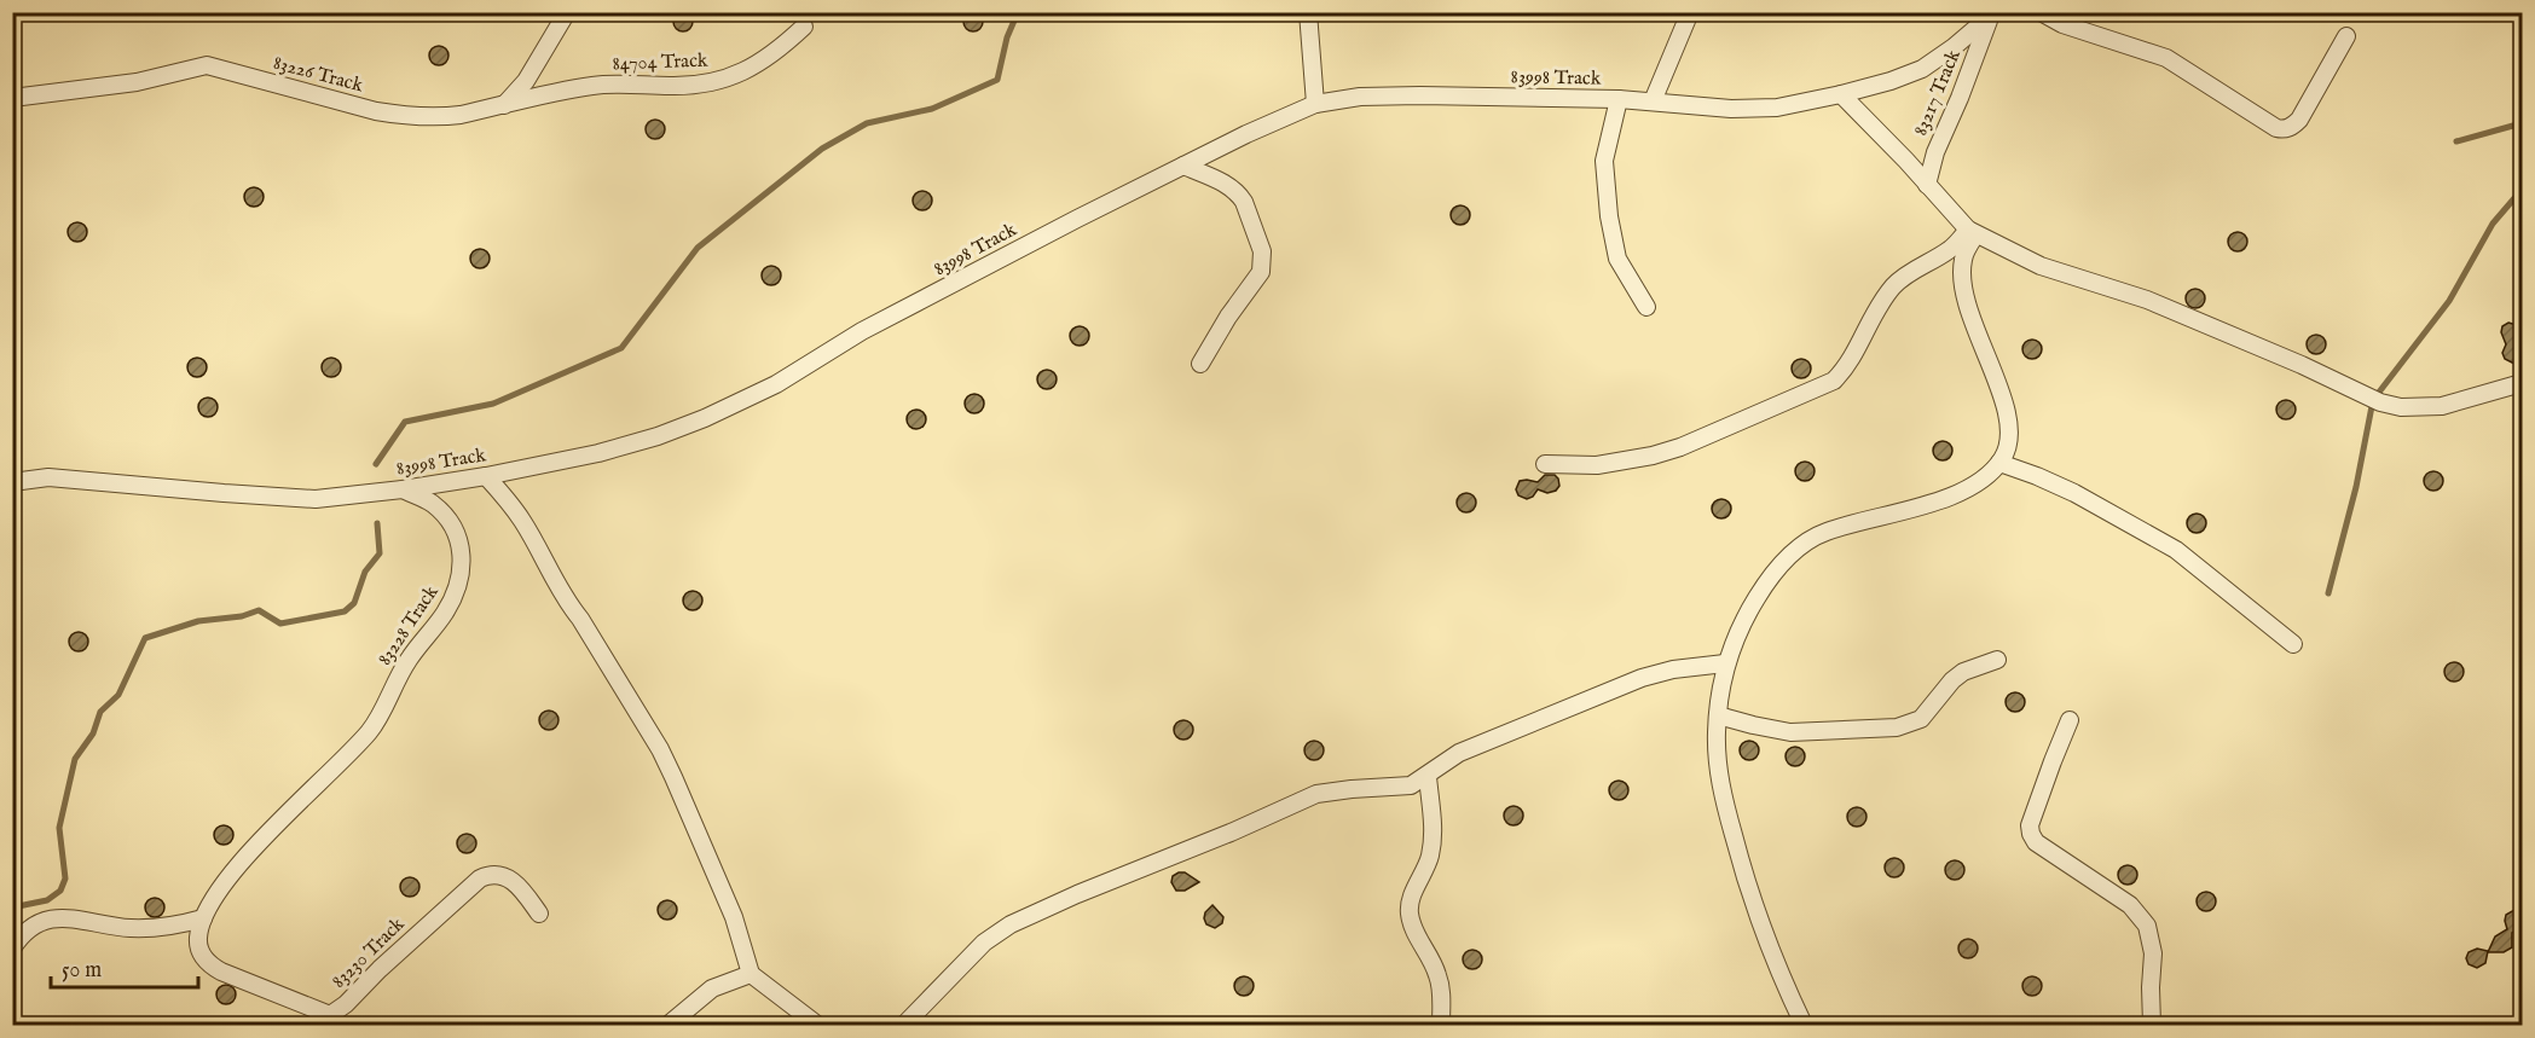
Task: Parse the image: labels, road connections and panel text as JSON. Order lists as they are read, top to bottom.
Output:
{
  "streets": {
    "street": [
      "84704 Track",
      "83226 Track",
      "83998 Track",
      "83217 Track",
      "83228 Track",
      "83230 Track"
    ]
  },
  "crossings": [
    ["84704 Track", "83226 Track"],
    ["83998 Track", "83217 Track"],
    ["83998 Track", "83228 Track"],
    ["83228 Track", "83230 Track"]
  ],
  "scale_bar": "50 m"
}
